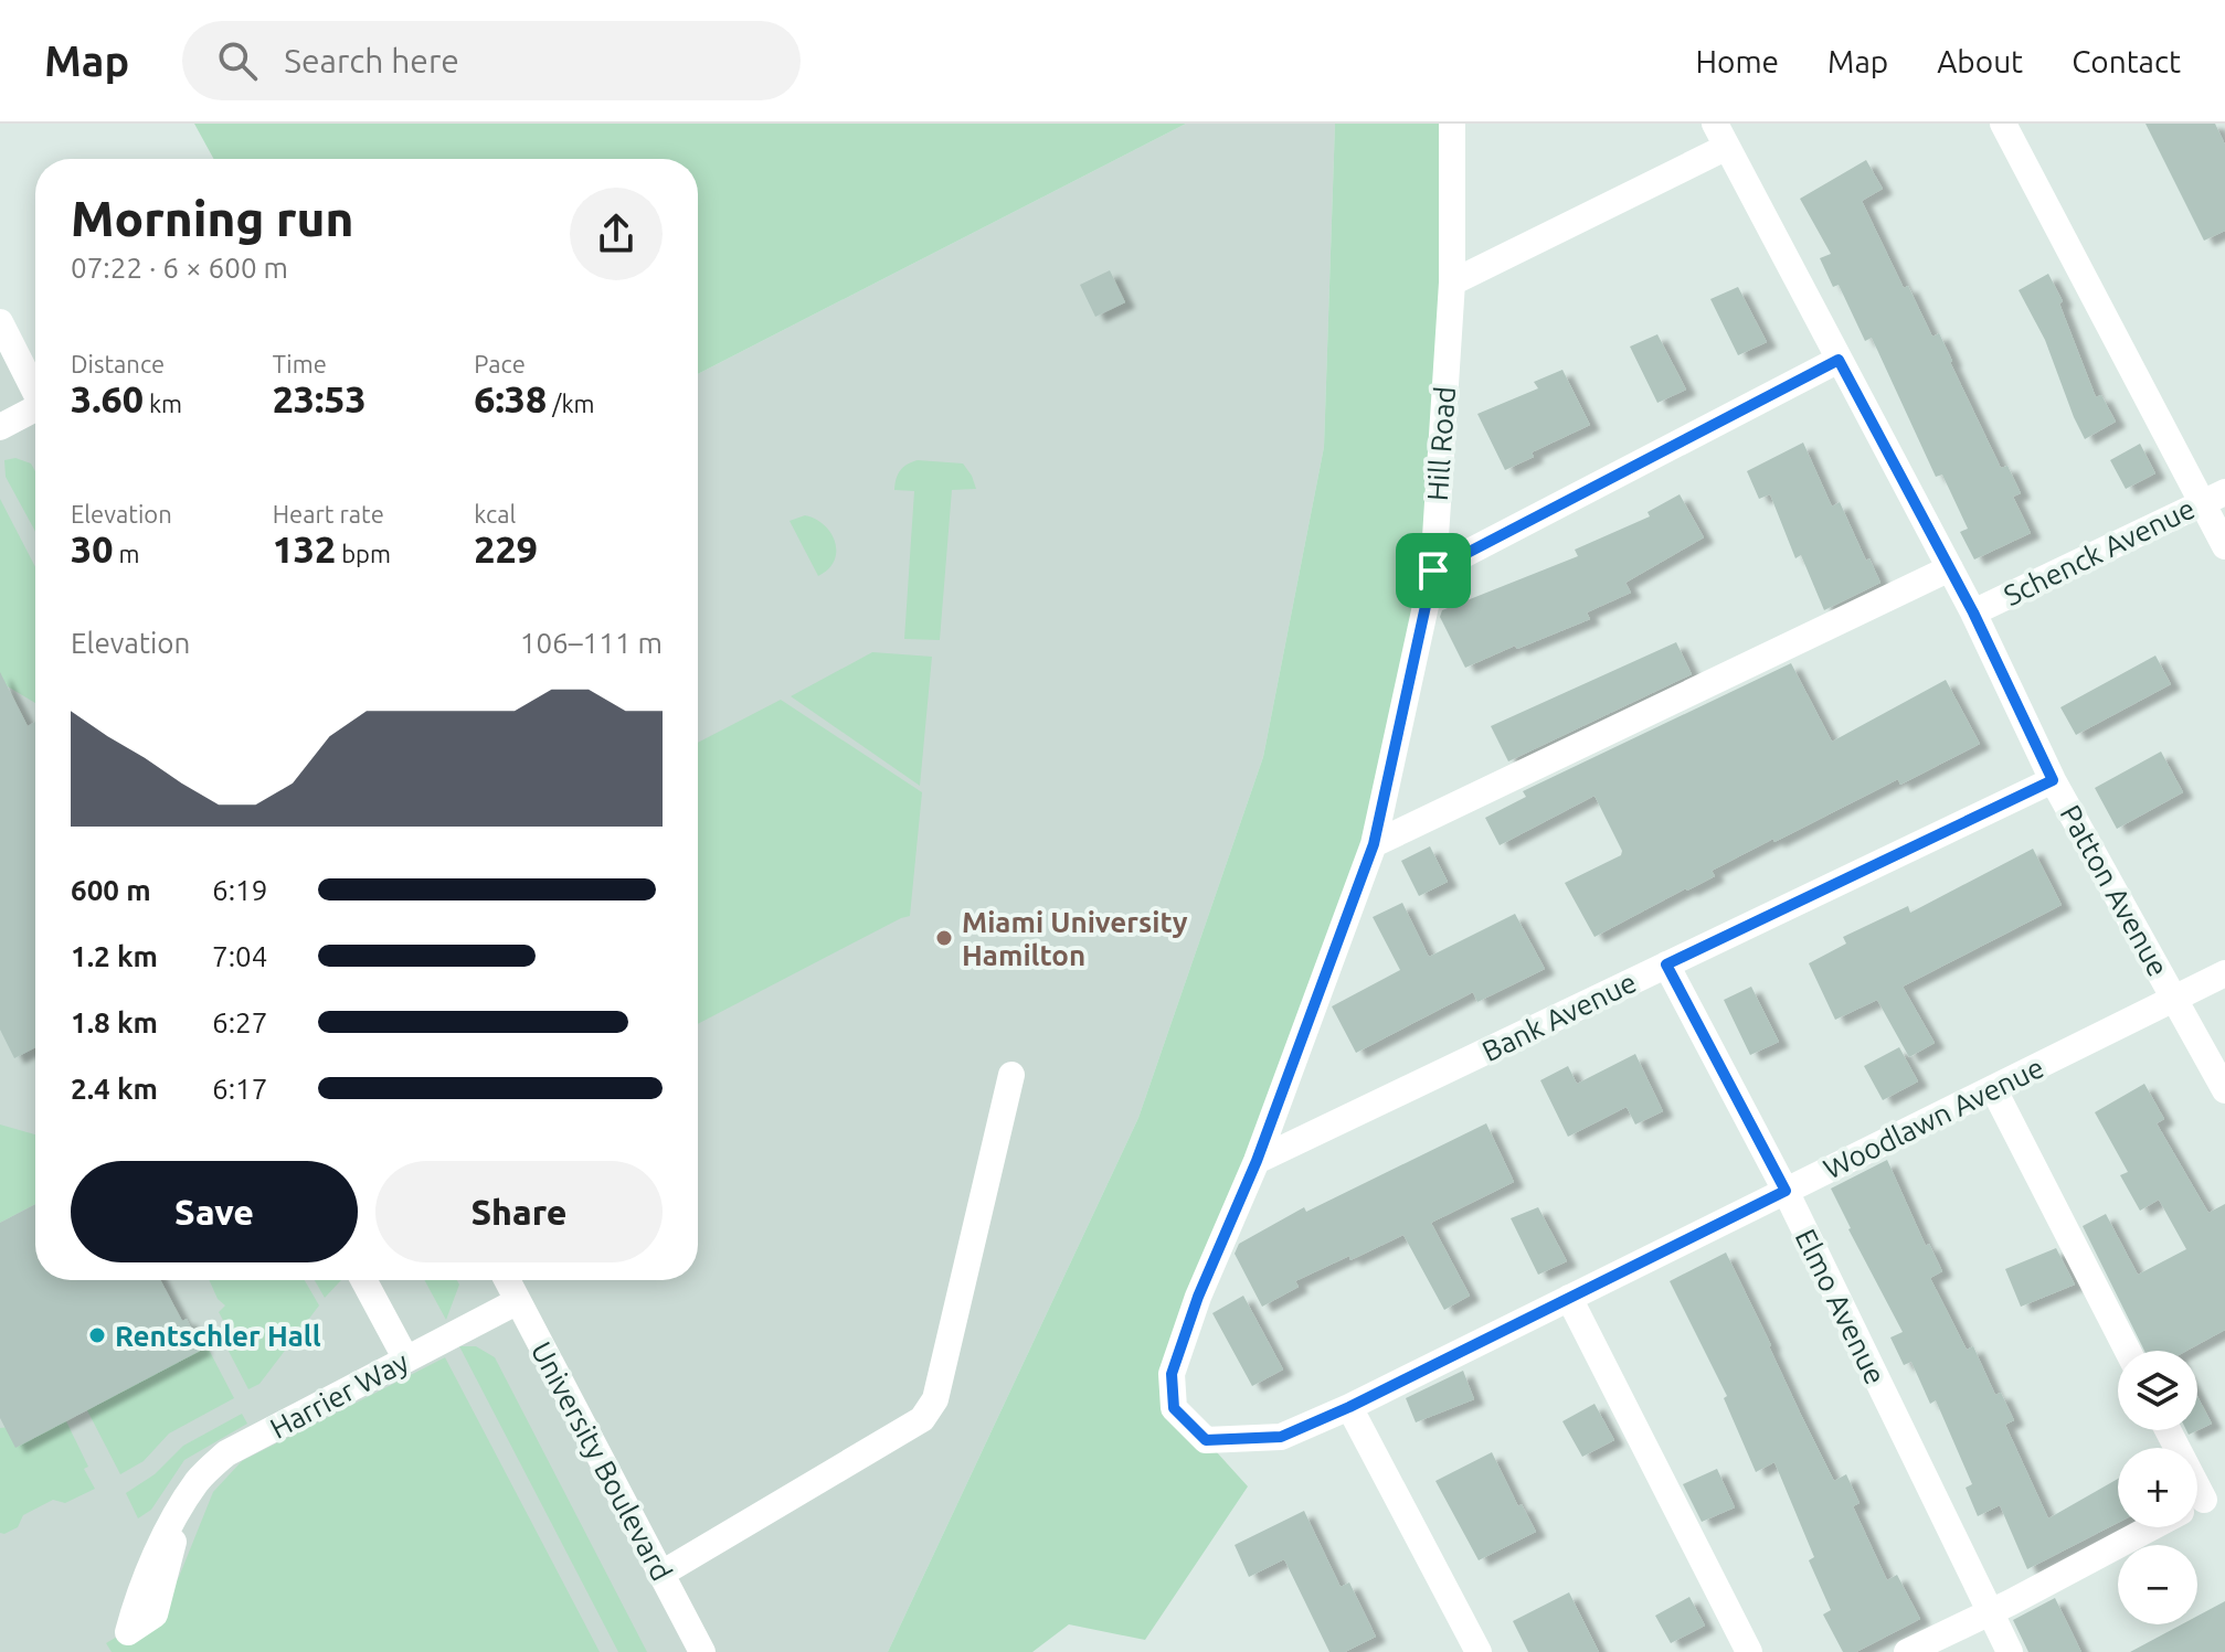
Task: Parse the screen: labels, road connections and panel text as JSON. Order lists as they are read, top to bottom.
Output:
{
  "streets": {
    "street": [
      "Hill Road",
      "Schenck Avenue",
      "Patton Avenue",
      "Bank Avenue",
      "Woodlawn Avenue",
      "Elmo Avenue",
      "Harrier Way",
      "University Boulevard"
    ]
  },
  "crossings": [
    ["Hill Road", "Bank Avenue"],
    ["Hill Road", "Woodlawn Avenue"],
    ["Schenck Avenue", "Patton Avenue"],
    ["Patton Avenue", "Bank Avenue"],
    ["Patton Avenue", "Woodlawn Avenue"],
    ["Bank Avenue", "Elmo Avenue"],
    ["Woodlawn Avenue", "Elmo Avenue"],
    ["Harrier Way", "University Boulevard"]
  ],
  "places": ["Miami University Hamilton", "Rentschler Hall"],
  "page": {
    "header": "Map",
    "search": "Search here",
    "nav": [
      "Home",
      "Map",
      "About",
      "Contact"
    ],
    "heading": ["Morning run", "07:22 · 6 × 600 m"],
    "stats": [
      ["Distance", "3.60 km"],
      ["Time", "23:53"],
      ["Pace", "6:38 /km"],
      ["Elevation", "30 m"],
      ["Heart rate", "132 bpm"],
      ["kcal", "229"]
    ],
    "chart": ["Elevation", "106–111 m"],
    "list": [
      {
        "name": "600 m",
        "note": "6:19"
      },
      {
        "name": "1.2 km",
        "note": "7:04"
      },
      {
        "name": "1.8 km",
        "note": "6:27"
      },
      {
        "name": "2.4 km",
        "note": "6:17"
      }
    ],
    "buttons": ["Save", "Share"],
    "map_buttons": ["+", "−"]
  }
}
